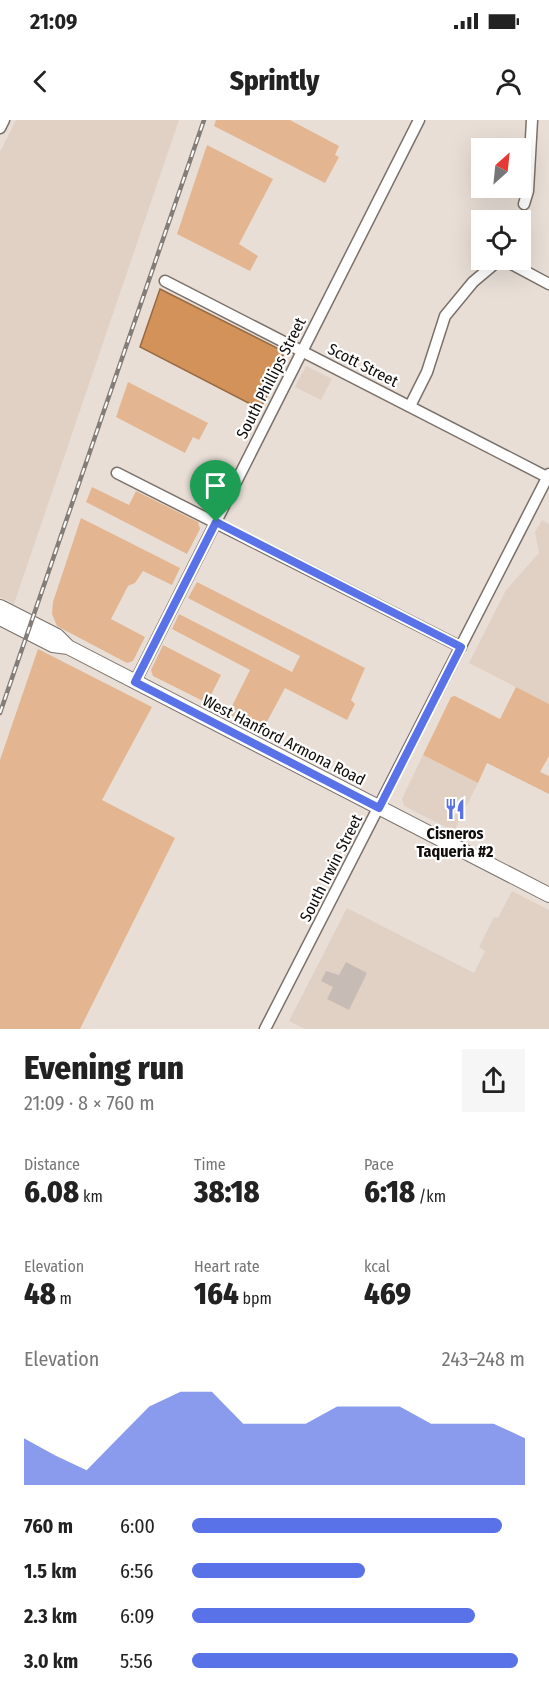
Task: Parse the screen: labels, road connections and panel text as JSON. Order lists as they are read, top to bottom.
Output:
{
  "streets": {
    "main road": ["West Hanford Armona Road"],
    "street": ["Scott Street", "South Phillips Street", "South Irwin Street"]
  },
  "crossings": [
    ["Scott Street", "South Phillips Street"],
    ["Scott Street", "South Irwin Street"],
    ["South Phillips Street", "West Hanford Armona Road"],
    ["West Hanford Armona Road", "South Irwin Street"]
  ],
  "places": {
    "restaurant": ["Cisneros Taqueria #2"]
  },
  "north": "top right",
  "page": {
    "status": "21:09",
    "header": "Sprintly",
    "heading": ["Evening run", "21:09 · 8 × 760 m"],
    "stats": [
      ["Distance", "6.08 km"],
      ["Time", "38:18"],
      ["Pace", "6:18 /km"],
      ["Elevation", "48 m"],
      ["Heart rate", "164 bpm"],
      ["kcal", "469"]
    ],
    "chart": ["Elevation", "243–248 m"],
    "list": [
      {
        "name": "760 m",
        "note": "6:00"
      },
      {
        "name": "1.5 km",
        "note": "6:56"
      },
      {
        "name": "2.3 km",
        "note": "6:09"
      },
      {
        "name": "3.0 km",
        "note": "5:56"
      }
    ]
  }
}
